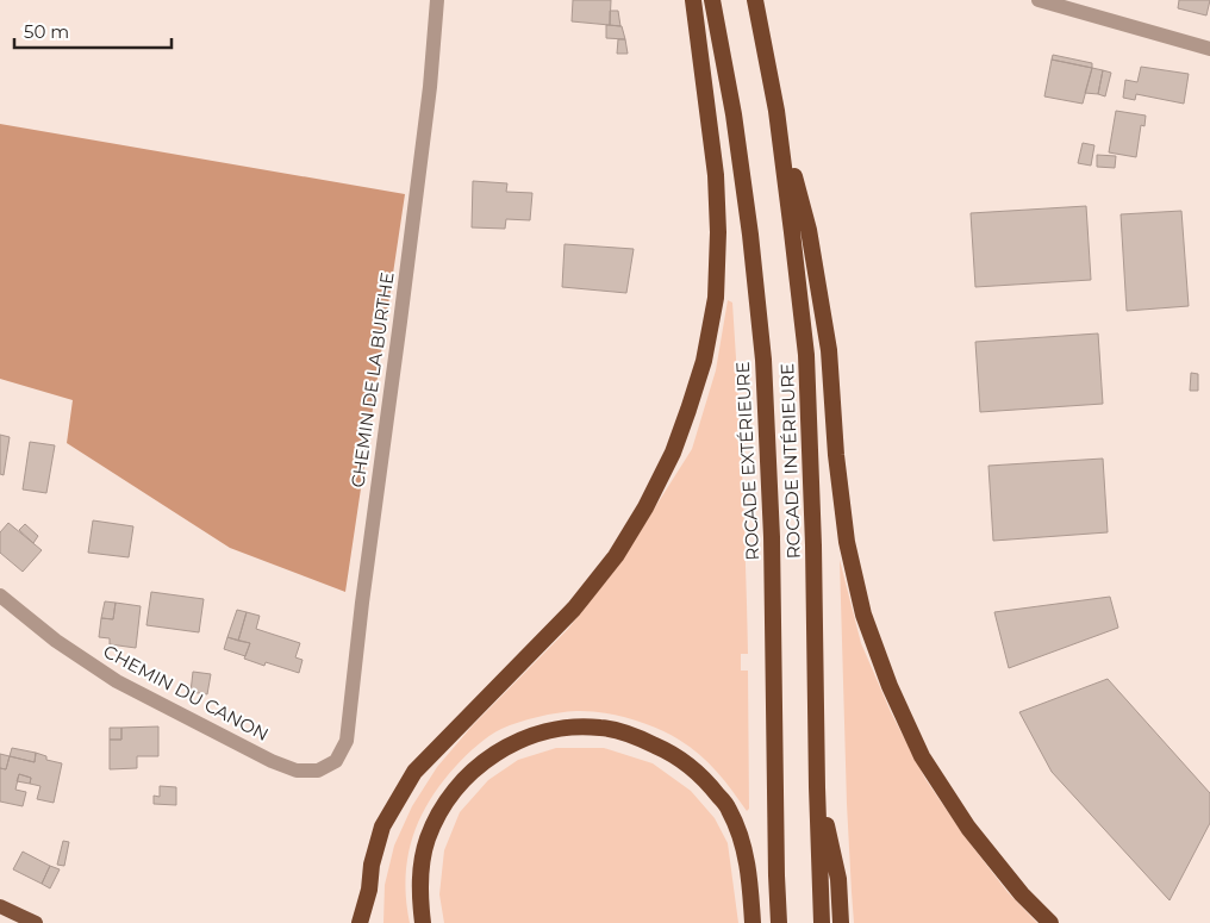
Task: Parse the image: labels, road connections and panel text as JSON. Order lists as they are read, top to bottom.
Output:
{
  "streets": {
    "highway": ["ROCADE EXTÉRIEURE", "ROCADE INTÉRIEURE"],
    "street": ["CHEMIN DE LA BURTHE", "CHEMIN DU CANON"]
  },
  "crossings": [
    ["CHEMIN DE LA BURTHE", "CHEMIN DU CANON"]
  ],
  "scale_bar": "50 m"
}
